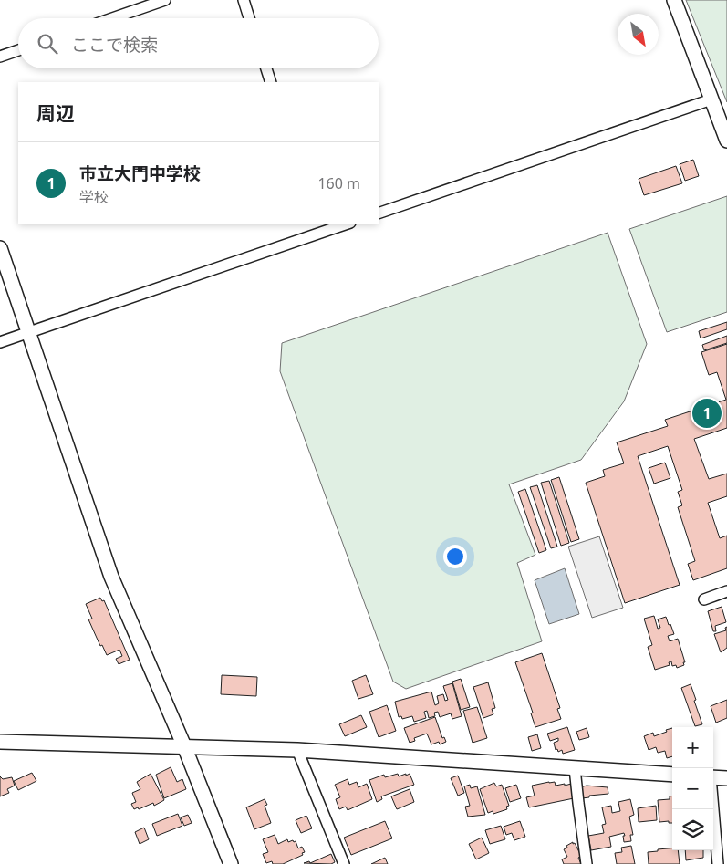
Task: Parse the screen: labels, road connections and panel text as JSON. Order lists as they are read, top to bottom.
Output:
{
  "north": "bottom right",
  "page": {
    "search": "ここで検索",
    "heading": "周辺",
    "list": [
      {
        "mark": "1",
        "name": "市立大門中学校",
        "note": "学校",
        "value": "160 m"
      }
    ],
    "pins": "1",
    "map_buttons": ["+", "−"]
  }
}
